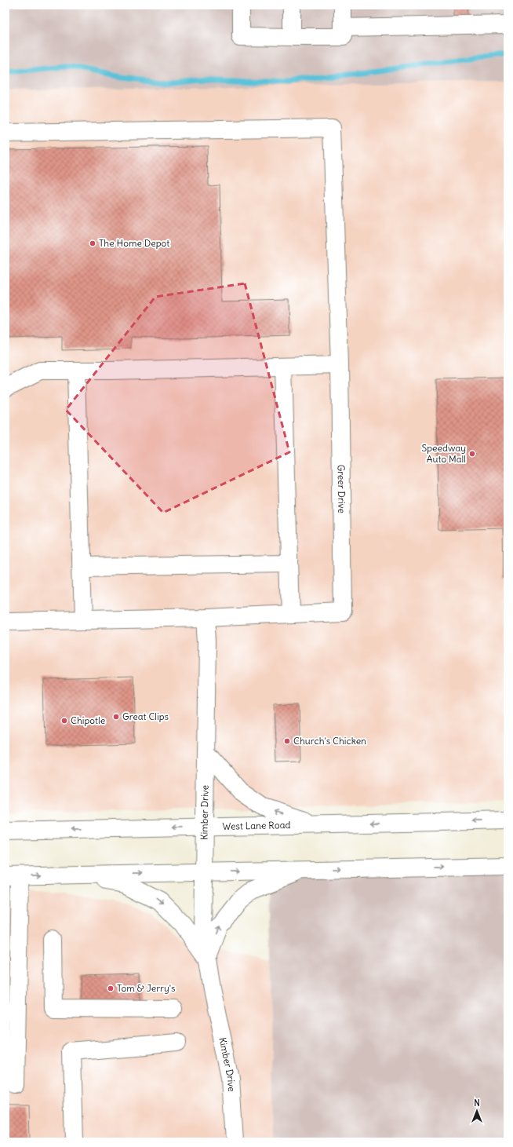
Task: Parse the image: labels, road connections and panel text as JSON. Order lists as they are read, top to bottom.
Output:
{
  "streets": {
    "main road": ["Greer Drive", "Kimber Drive", "West Lane Road"]
  },
  "crossings": [
    ["Kimber Drive", "West Lane Road"]
  ],
  "places": [
    "The Home Depot",
    "Speedway Auto Mall",
    "Great Clips",
    "Chipotle",
    "Church's Chicken",
    "Tom & Jerry's"
  ],
  "north": "top"
}
